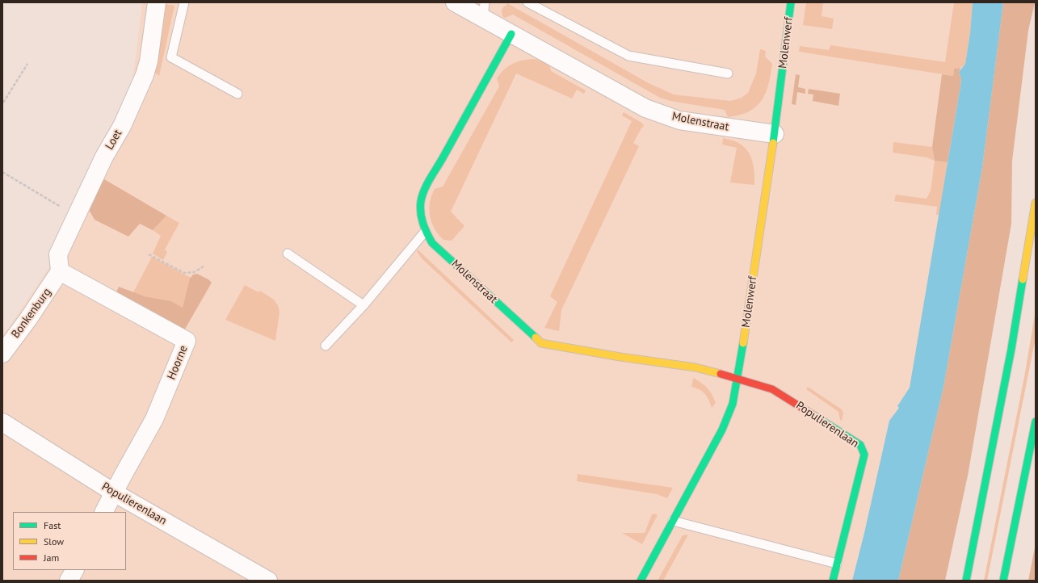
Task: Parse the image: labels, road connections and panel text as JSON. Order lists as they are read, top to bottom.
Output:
{
  "streets": {
    "main road": ["Molenwerf", "Molenstraat", "Populierenlaan"],
    "street": ["Loet", "Bonkenburg", "Hoorne"]
  },
  "crossings": [
    ["Molenwerf", "Molenstraat"],
    ["Molenwerf", "Populierenlaan"],
    ["Molenstraat", "Populierenlaan"],
    ["Loet", "Bonkenburg"],
    ["Loet", "Hoorne"],
    ["Bonkenburg", "Hoorne"],
    ["Hoorne", "Populierenlaan"]
  ],
  "legend": ["Fast", "Slow", "Jam"]
}
